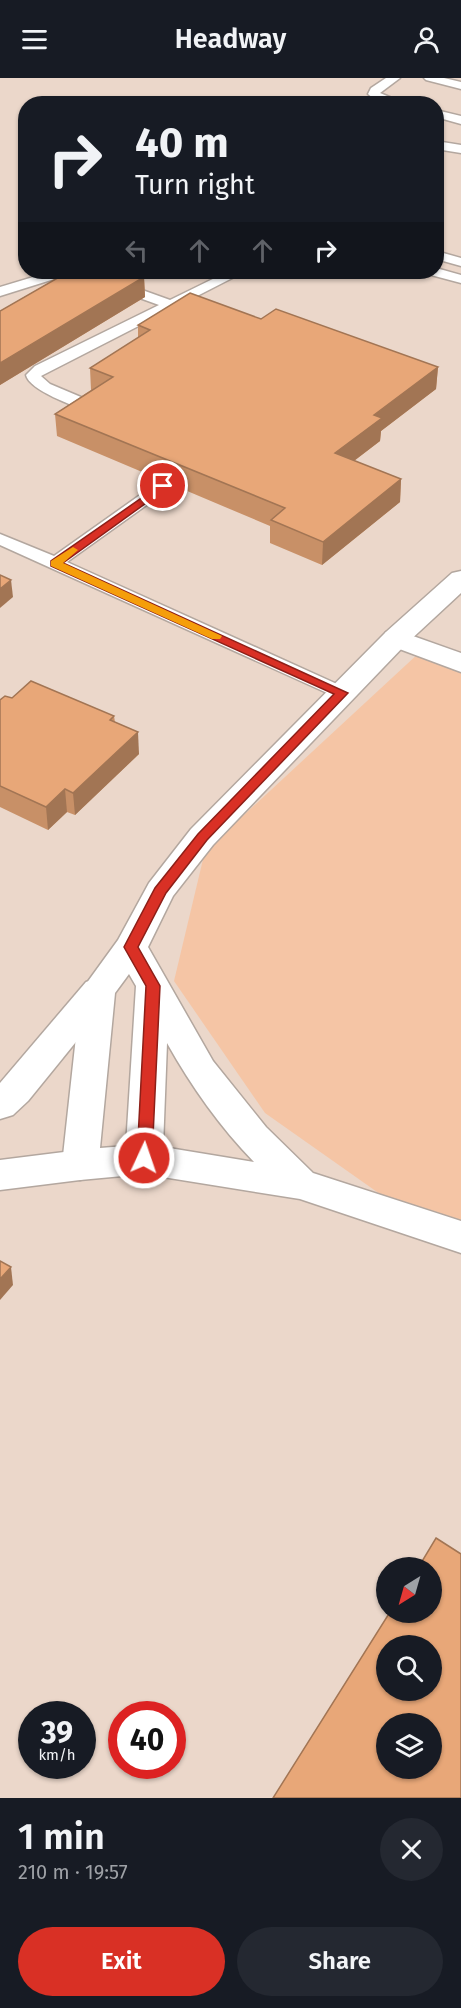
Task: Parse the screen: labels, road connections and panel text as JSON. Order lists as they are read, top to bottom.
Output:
{
  "north": "bottom left",
  "page": {
    "header": "Headway",
    "turn": ["40 m", "Turn right"],
    "speed": "39 km/h",
    "limit": "40",
    "heading": ["1 min", "210 m · 19:57"],
    "buttons": ["Exit", "Share"]
  }
}
